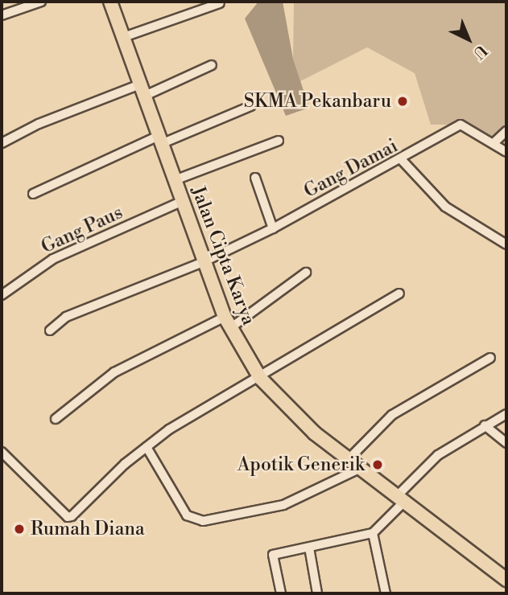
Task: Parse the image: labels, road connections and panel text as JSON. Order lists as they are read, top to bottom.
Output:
{
  "streets": {
    "main road": ["Jalan Cipta Karya"],
    "street": ["Gang Damai", "Gang Paus"]
  },
  "crossings": [
    ["Gang Damai", "Jalan Cipta Karya"],
    ["Gang Paus", "Jalan Cipta Karya"]
  ],
  "places": ["SKMA Pekanbaru", "Apotik Generik", "Rumah Diana"],
  "north": "bottom right"
}
